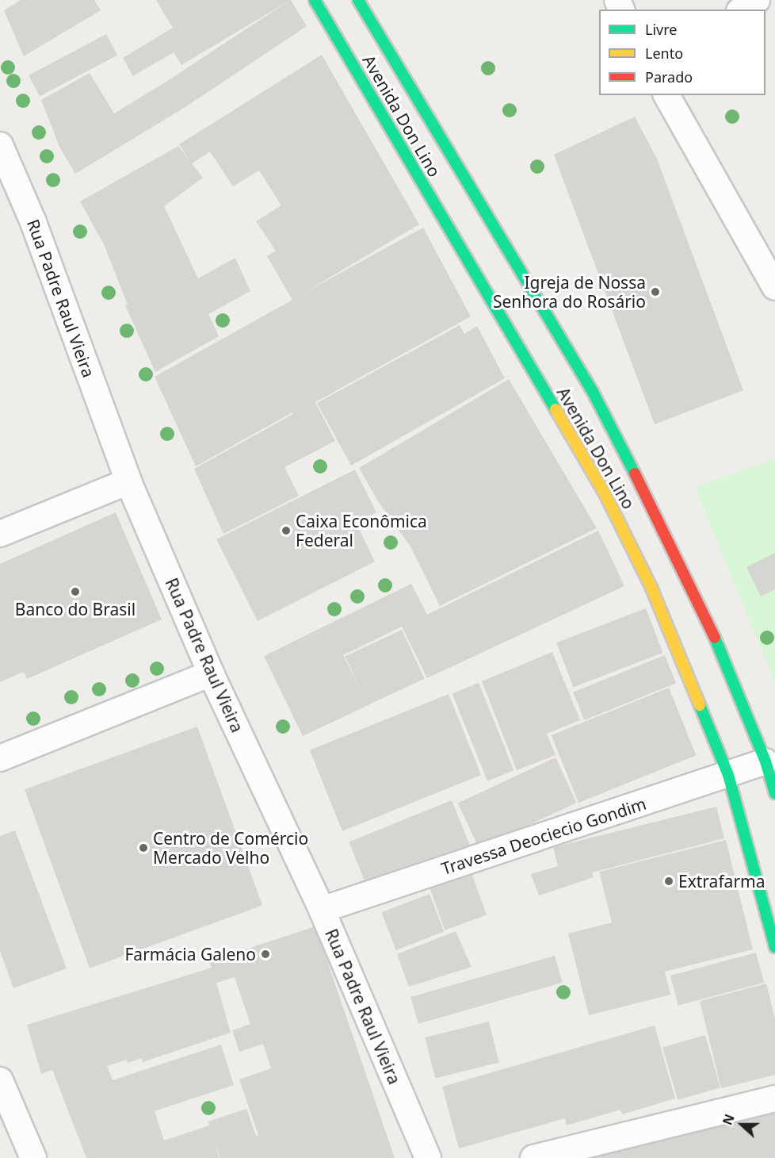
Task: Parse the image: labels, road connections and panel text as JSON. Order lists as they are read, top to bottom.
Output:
{
  "streets": {
    "main road": ["Avenida Don Lino"],
    "street": ["Rua Padre Raul Vieira", "Travessa Deociecio Gondim"]
  },
  "crossings": [
    ["Avenida Don Lino", "Travessa Deociecio Gondim"],
    ["Rua Padre Raul Vieira", "Travessa Deociecio Gondim"]
  ],
  "places": [
    "Igreja de Nossa Senhora do Rosário",
    "Caixa Econômica Federal",
    "Banco do Brasil",
    "Centro de Comércio Mercado Velho",
    "Extrafarma",
    "Farmácia Galeno"
  ],
  "legend": ["Livre", "Lento", "Parado"],
  "north": "left"
}
